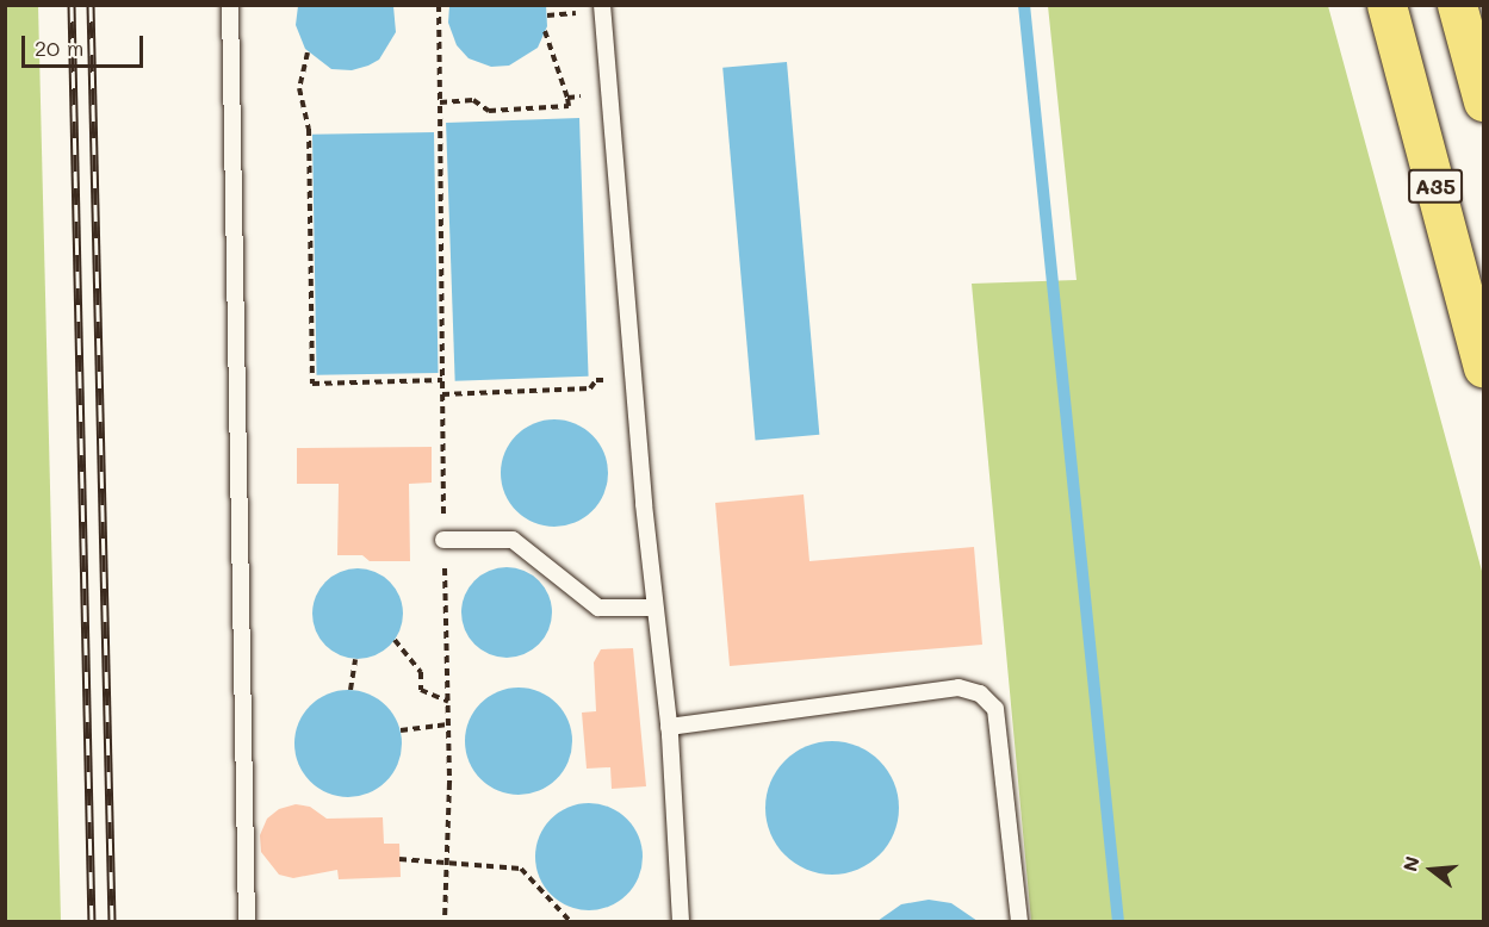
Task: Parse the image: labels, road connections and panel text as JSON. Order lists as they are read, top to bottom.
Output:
{
  "streets": {
    "main road": ["A35"]
  },
  "scale_bar": "20 m",
  "north": "left"
}
